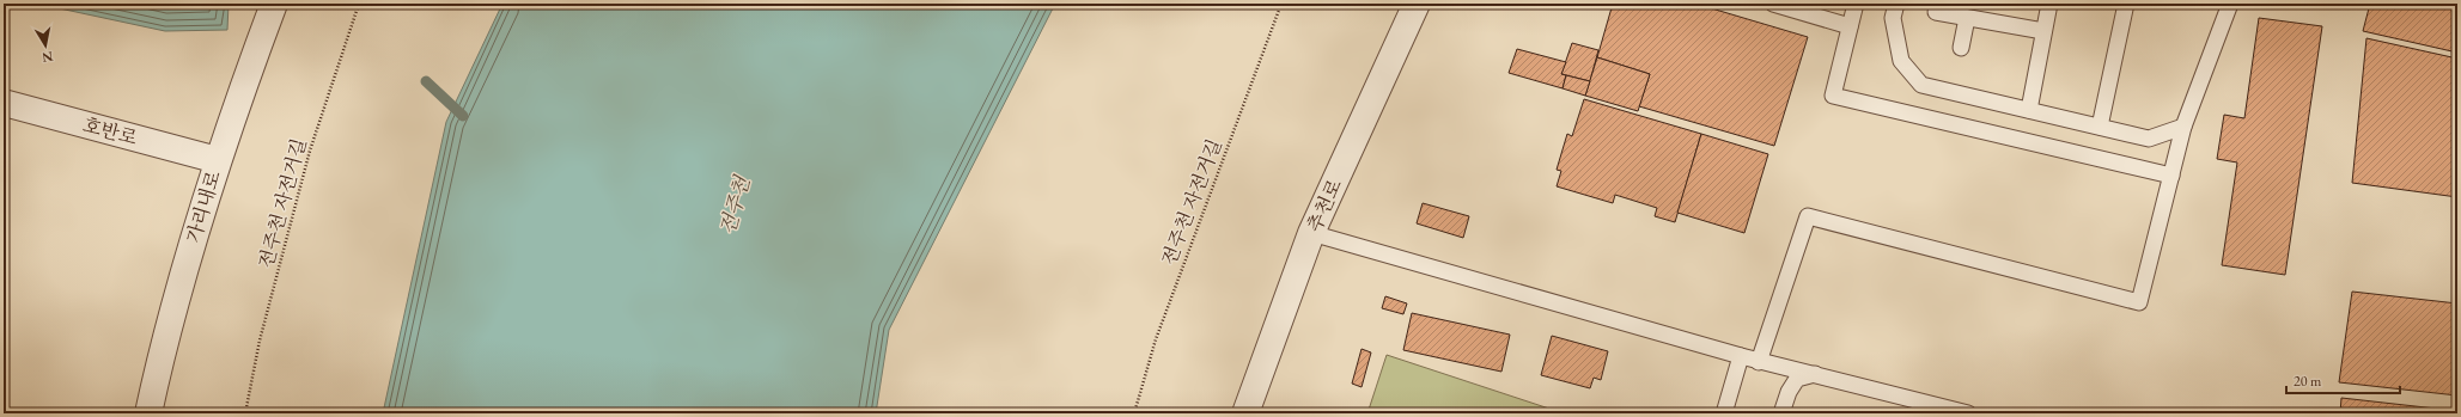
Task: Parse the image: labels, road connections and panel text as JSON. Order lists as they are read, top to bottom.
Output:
{
  "streets": {
    "street": ["호반로", "추천로", "가리내로"],
    "path": ["전주천 자전거길"]
  },
  "crossings": [
    ["호반로", "가리내로"]
  ],
  "water": ["전주천"],
  "scale_bar": "20 m",
  "north": "bottom"
}
